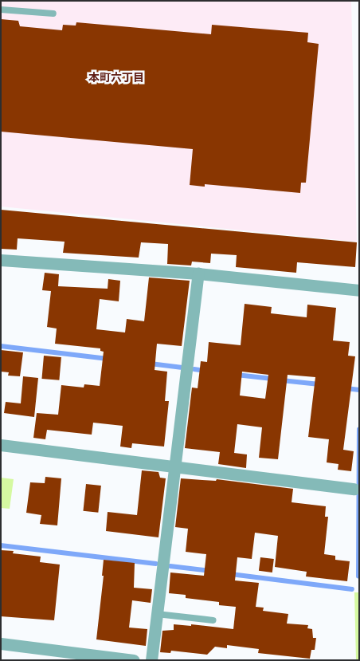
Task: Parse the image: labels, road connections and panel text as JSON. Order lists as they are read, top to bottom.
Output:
{
  "districts": ["本町六丁目"]
}
